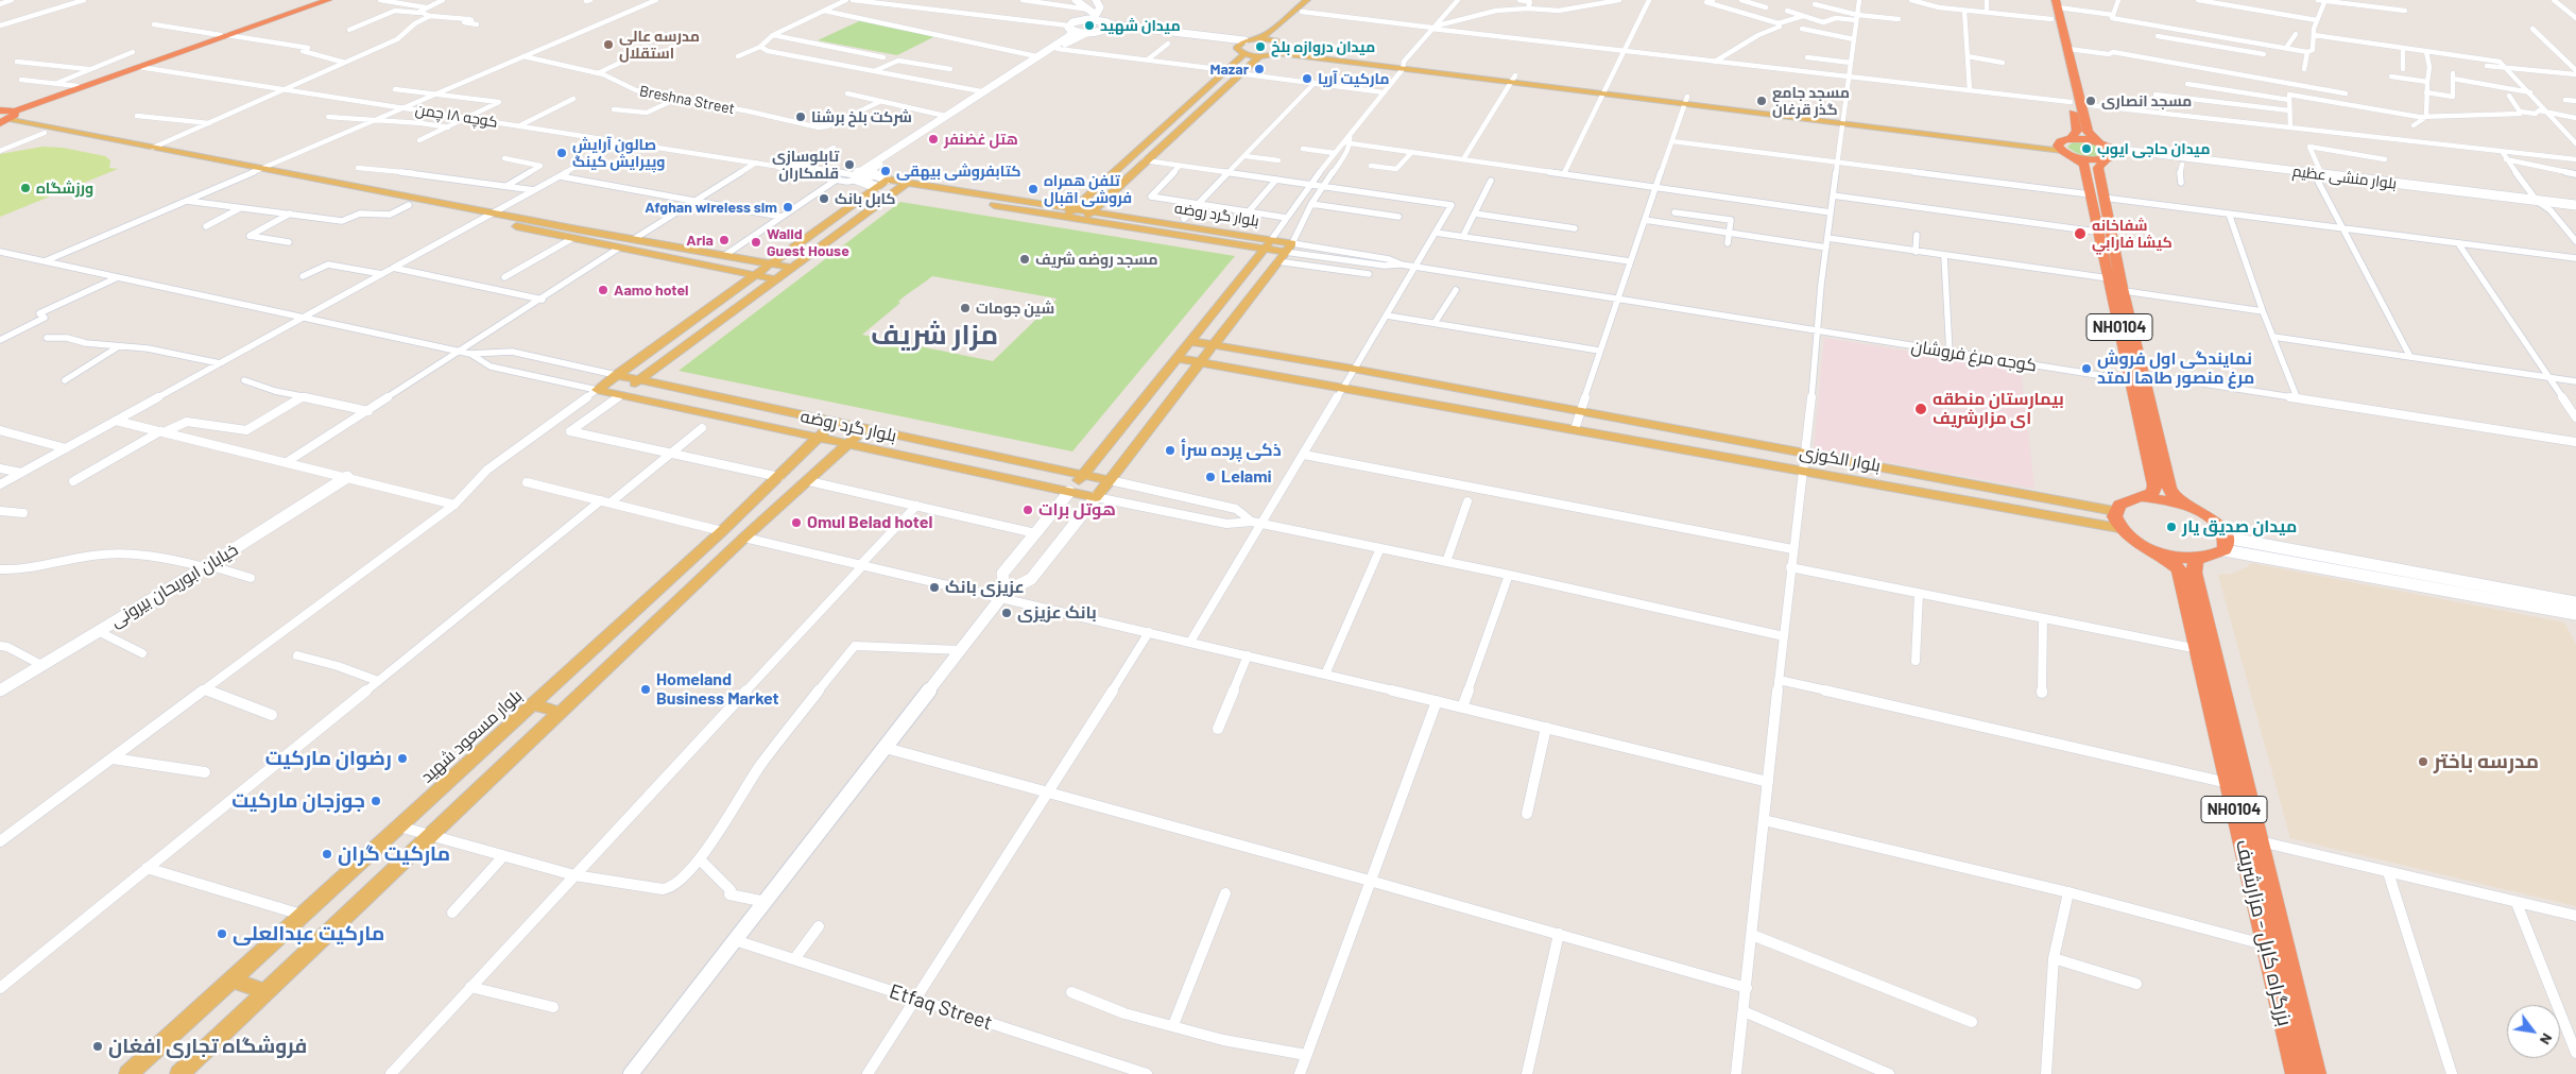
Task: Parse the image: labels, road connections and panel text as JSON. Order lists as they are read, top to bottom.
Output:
{
  "streets": {
    "highway": ["NH0104", "بزرگراه کابل - مزارشریف"],
    "main road": ["بلوار گرد روضه", "بلوار الکوزی", "بلوار مسعود شهید"],
    "street": [
      "Breshna Street",
      "كوچه ١٨ چمن",
      "بلوار منشی عظیم",
      "كوجه مرغ فروشان",
      "خیابان ابوریحان بیرونی",
      "Etfaq Street"
    ]
  },
  "crossings": [
    ["كوچه ١٨ چمن", "بلوار گرد روضه"],
    ["بلوار منشی عظیم", "NH0104"],
    ["بلوار گرد روضه", "بلوار الکوزی"],
    ["بلوار گرد روضه", "بلوار مسعود شهید"],
    ["NH0104", "كوجه مرغ فروشان"],
    ["NH0104", "بلوار الکوزی"],
    ["NH0104", "بزرگراه کابل - مزارشریف"]
  ],
  "districts": ["مزار شريف"],
  "places": [
    "میدان شهید",
    "مدرسه عالی استقلال",
    "میدان دروازه بلخ",
    "Mazar",
    "مارکیت آریا",
    "مسجد جامع گذر قرغان",
    "مسجد انصاری",
    "شرکت بلخ برشنا",
    "هتل غضنفر",
    "میدان حاجی ایوب",
    "صالون آرایش وپیرایش کینگ",
    "تابلوسازی قلمکاران",
    "کتابفروشی بیهقی",
    "ورزشگاه",
    "تلفن همراه فروشی اقبال",
    "کابل بانک",
    "Afghan wireless sim",
    "شفاخانه كيشا فارابي",
    "Aria",
    "Walid Guest House",
    "مسجد روضه شریف",
    "Aamo hotel",
    "شین جومات",
    "نمایندگی اول فروش مرغ منصور طاها لمتد",
    "بیمارستان منطقه ای مزارشریف",
    "ذکی پرده سرأ",
    "Lelami",
    "هوتل برات",
    "Omul Belad hotel",
    "میدان صدیق یار",
    "عزیزی بانک",
    "بانک عزیزی",
    "Homeland Business Market",
    "رضوان مارکیت",
    "مدرسه باختر",
    "جوزجان مارکیت",
    "مارکیت گران",
    "مارکیت عبدالعلی",
    "فروشگاه تجاری افغان"
  ],
  "north": "bottom right"
}
